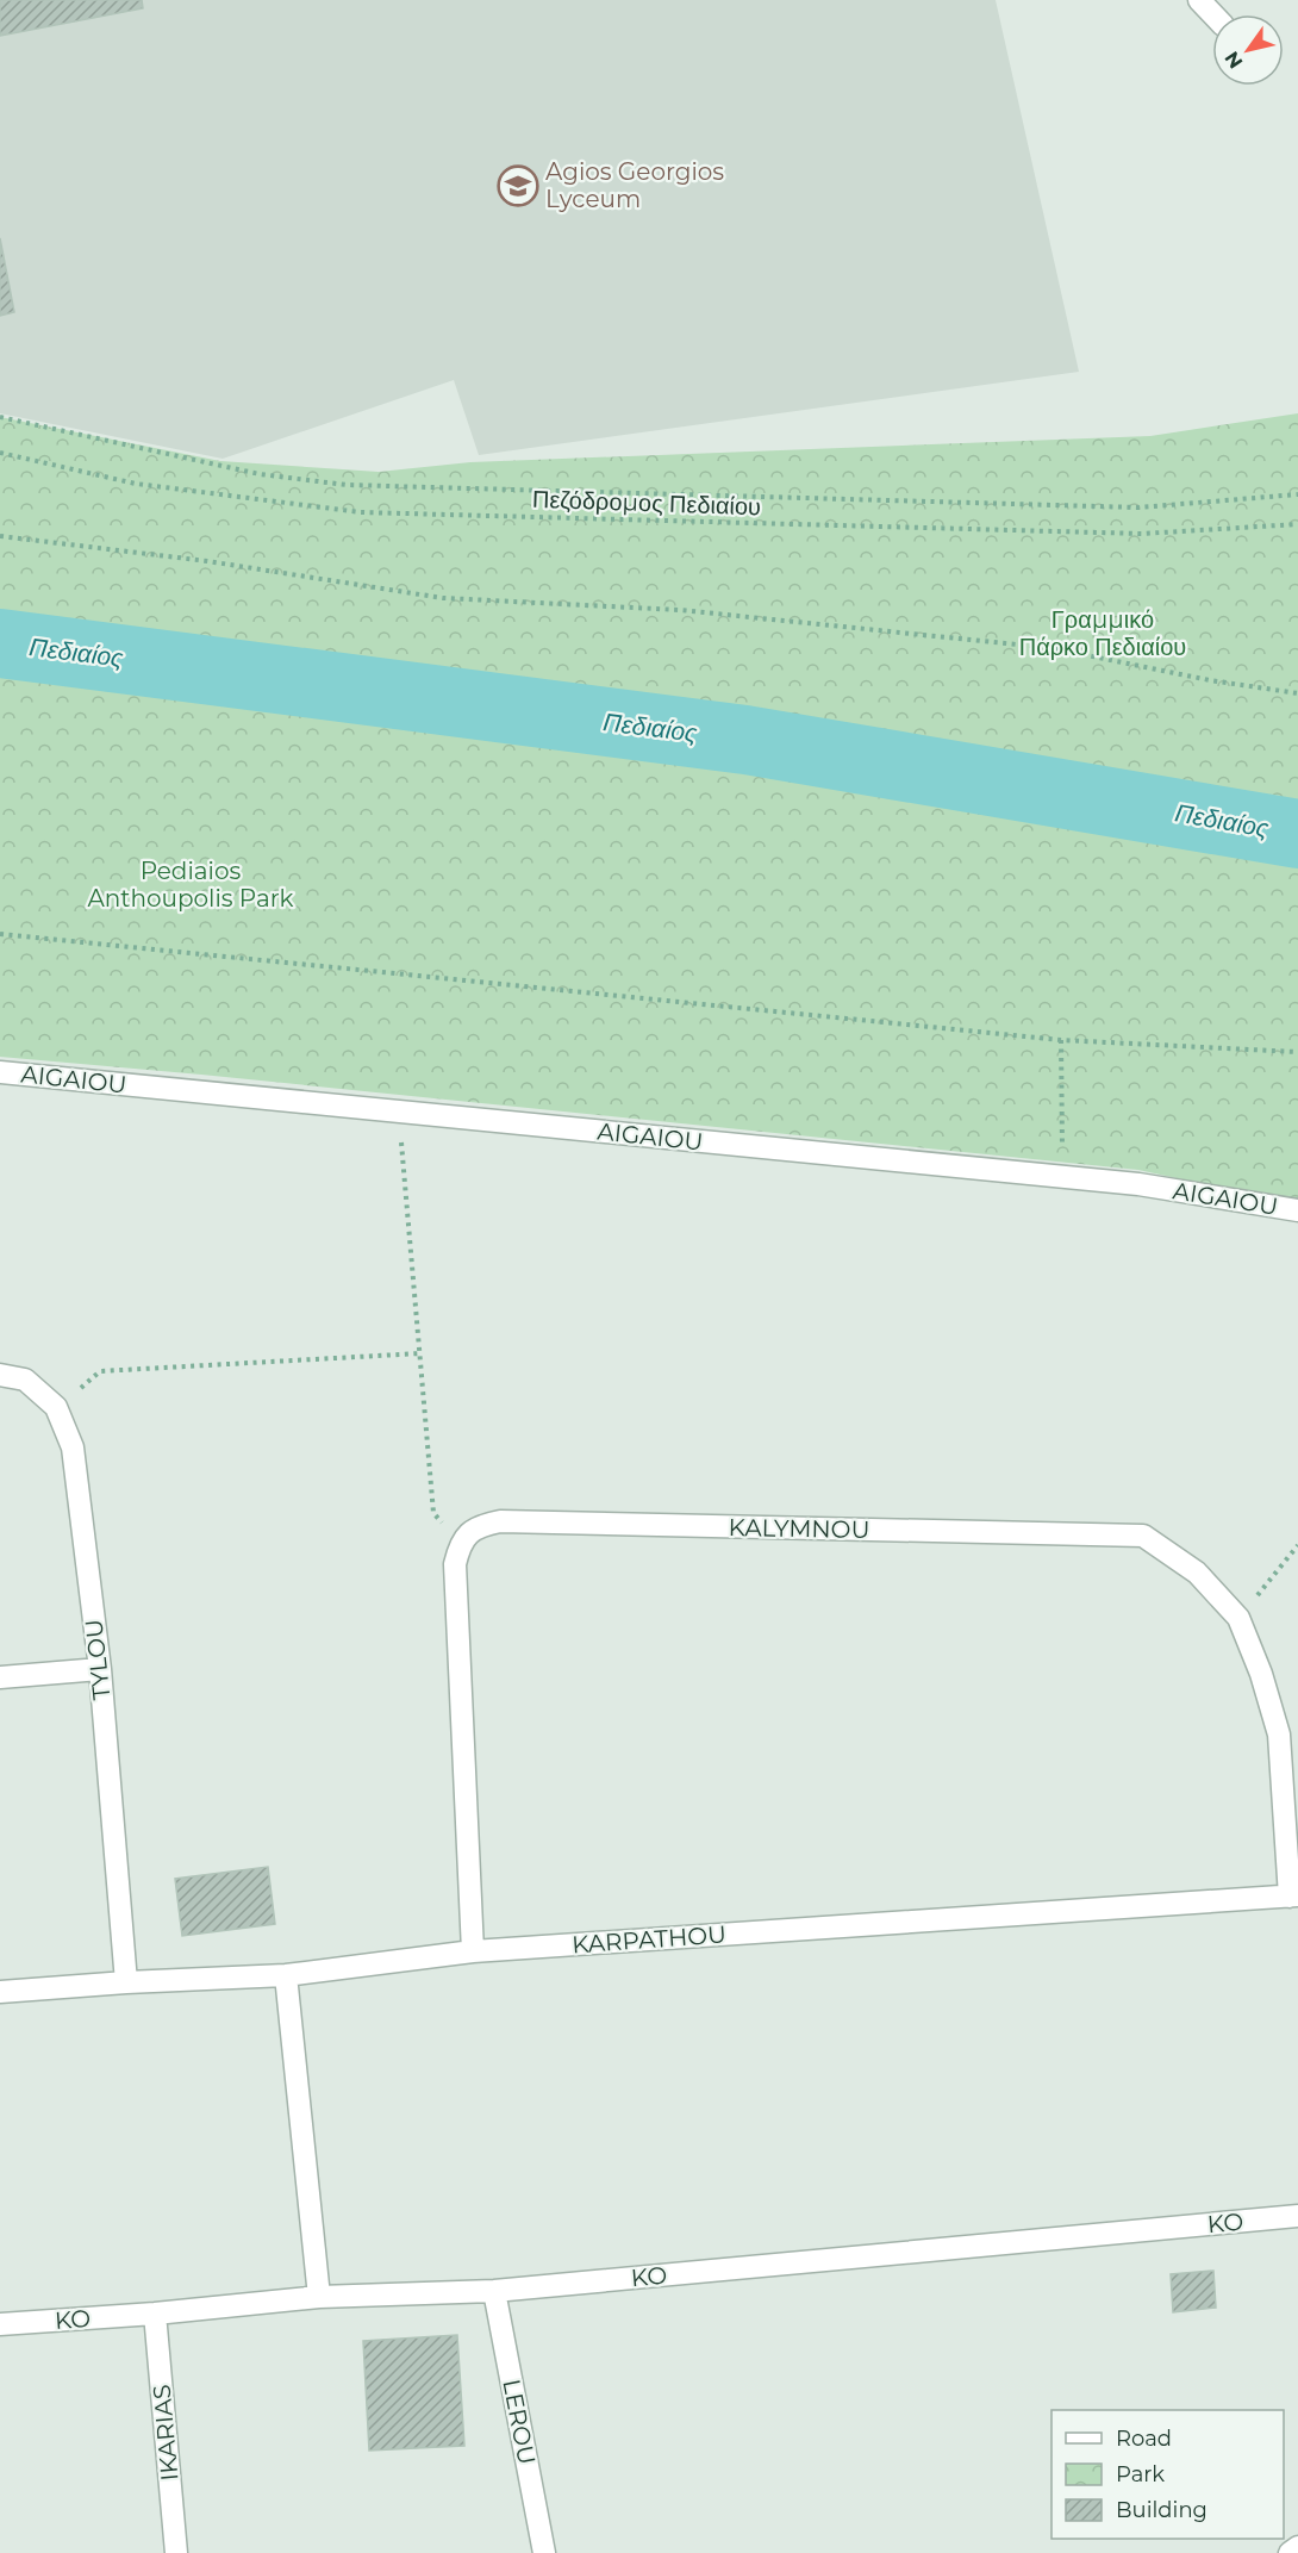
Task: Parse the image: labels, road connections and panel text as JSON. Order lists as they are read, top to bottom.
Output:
{
  "streets": {
    "street": [
      "AIGAIOU",
      "KALYMNOU",
      "TYLOU",
      "KARPATHOU",
      "KO",
      "LEROU",
      "IKARIAS"
    ],
    "path": ["Πεζόδρομος Πεδιαίου"]
  },
  "crossings": [
    ["KALYMNOU", "KARPATHOU"],
    ["TYLOU", "KARPATHOU"],
    ["KO", "LEROU"],
    ["KO", "IKARIAS"]
  ],
  "water": ["Πεδιαίος"],
  "parks": ["Γραμμικό Πάρκο Πεδιαίου", "Pediaios Anthoupolis Park"],
  "places": {
    "school or university": ["Agios Georgios Lyceum"]
  },
  "legend": ["Road", "Park", "Building"],
  "north": "bottom left"
}
